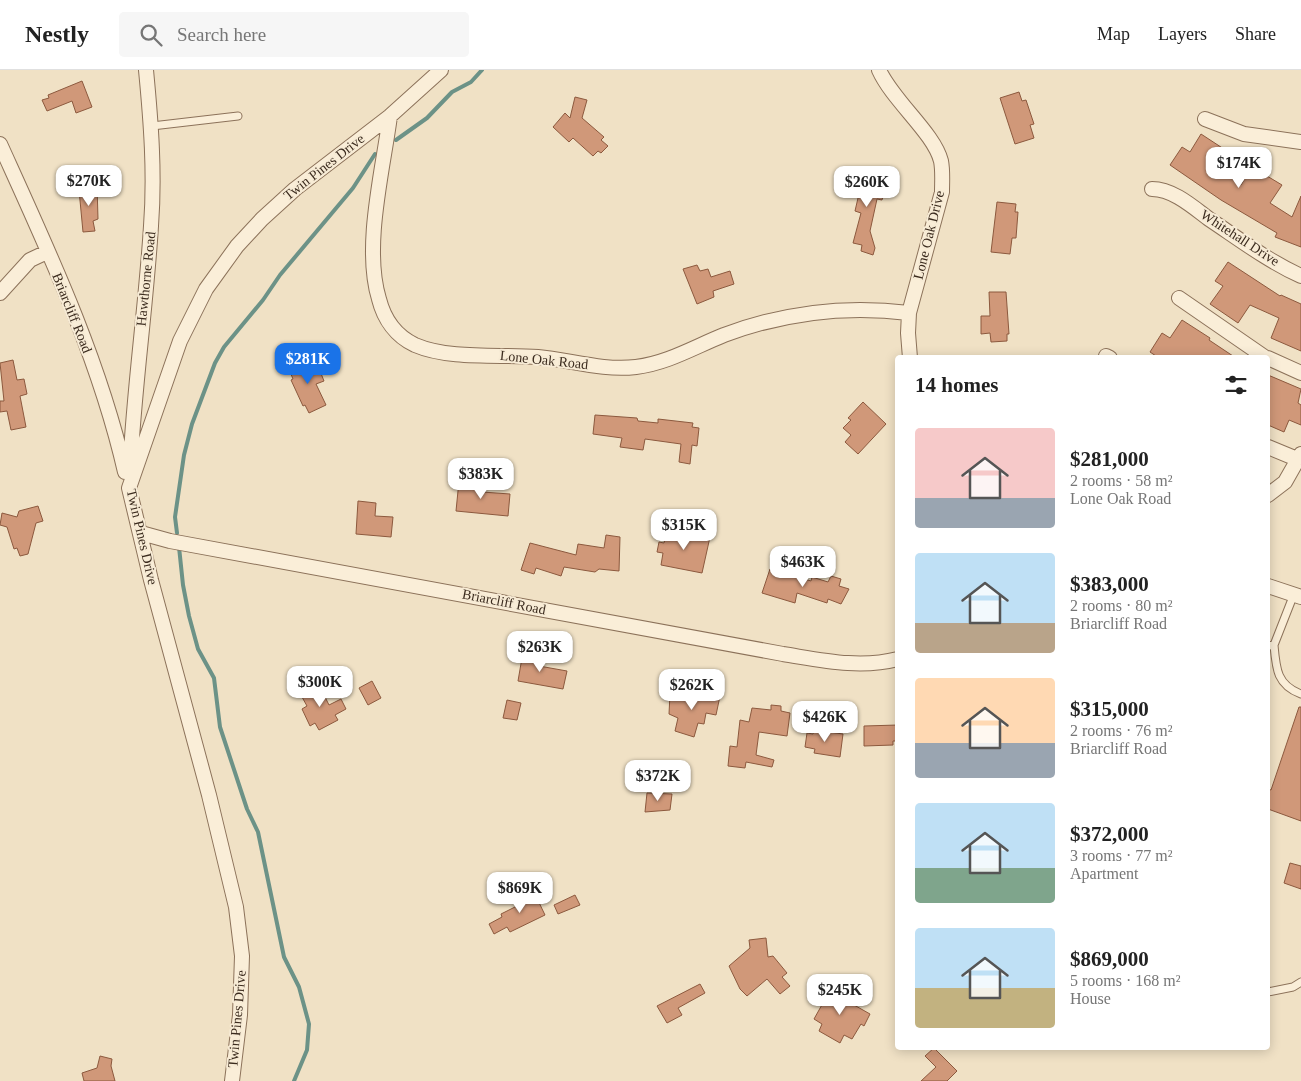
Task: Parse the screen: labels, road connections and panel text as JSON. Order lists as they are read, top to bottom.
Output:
{
  "streets": {
    "street": [
      "Twin Pines Drive",
      "Lone Oak Drive",
      "Whitehall Drive",
      "Hawthorne Road",
      "Briarcliff Road",
      "Lone Oak Road"
    ]
  },
  "crossings": [
    ["Twin Pines Drive", "Hawthorne Road"],
    ["Twin Pines Drive", "Briarcliff Road"],
    ["Twin Pines Drive", "Lone Oak Road"],
    ["Lone Oak Drive", "Lone Oak Road"],
    ["Hawthorne Road", "Briarcliff Road"]
  ],
  "page": {
    "header": "Nestly",
    "search": "Search here",
    "nav": ["Map", "Layers", "Share"],
    "price": [
      "$174K",
      "$270K",
      "$260K",
      "$281K",
      "$383K",
      "$315K",
      "$463K",
      "$263K",
      "$300K",
      "$262K",
      "$426K",
      "$372K",
      "$869K",
      "$245K"
    ],
    "heading": "14 homes",
    "list": [
      {
        "name": "$281,000",
        "note": "2 rooms · 58 m² · Lone Oak Road"
      },
      {
        "name": "$383,000",
        "note": "2 rooms · 80 m² · Briarcliff Road"
      },
      {
        "name": "$315,000",
        "note": "2 rooms · 76 m² · Briarcliff Road"
      },
      {
        "name": "$372,000",
        "note": "3 rooms · 77 m² · Apartment"
      },
      {
        "name": "$869,000",
        "note": "5 rooms · 168 m² · House"
      }
    ]
  }
}
